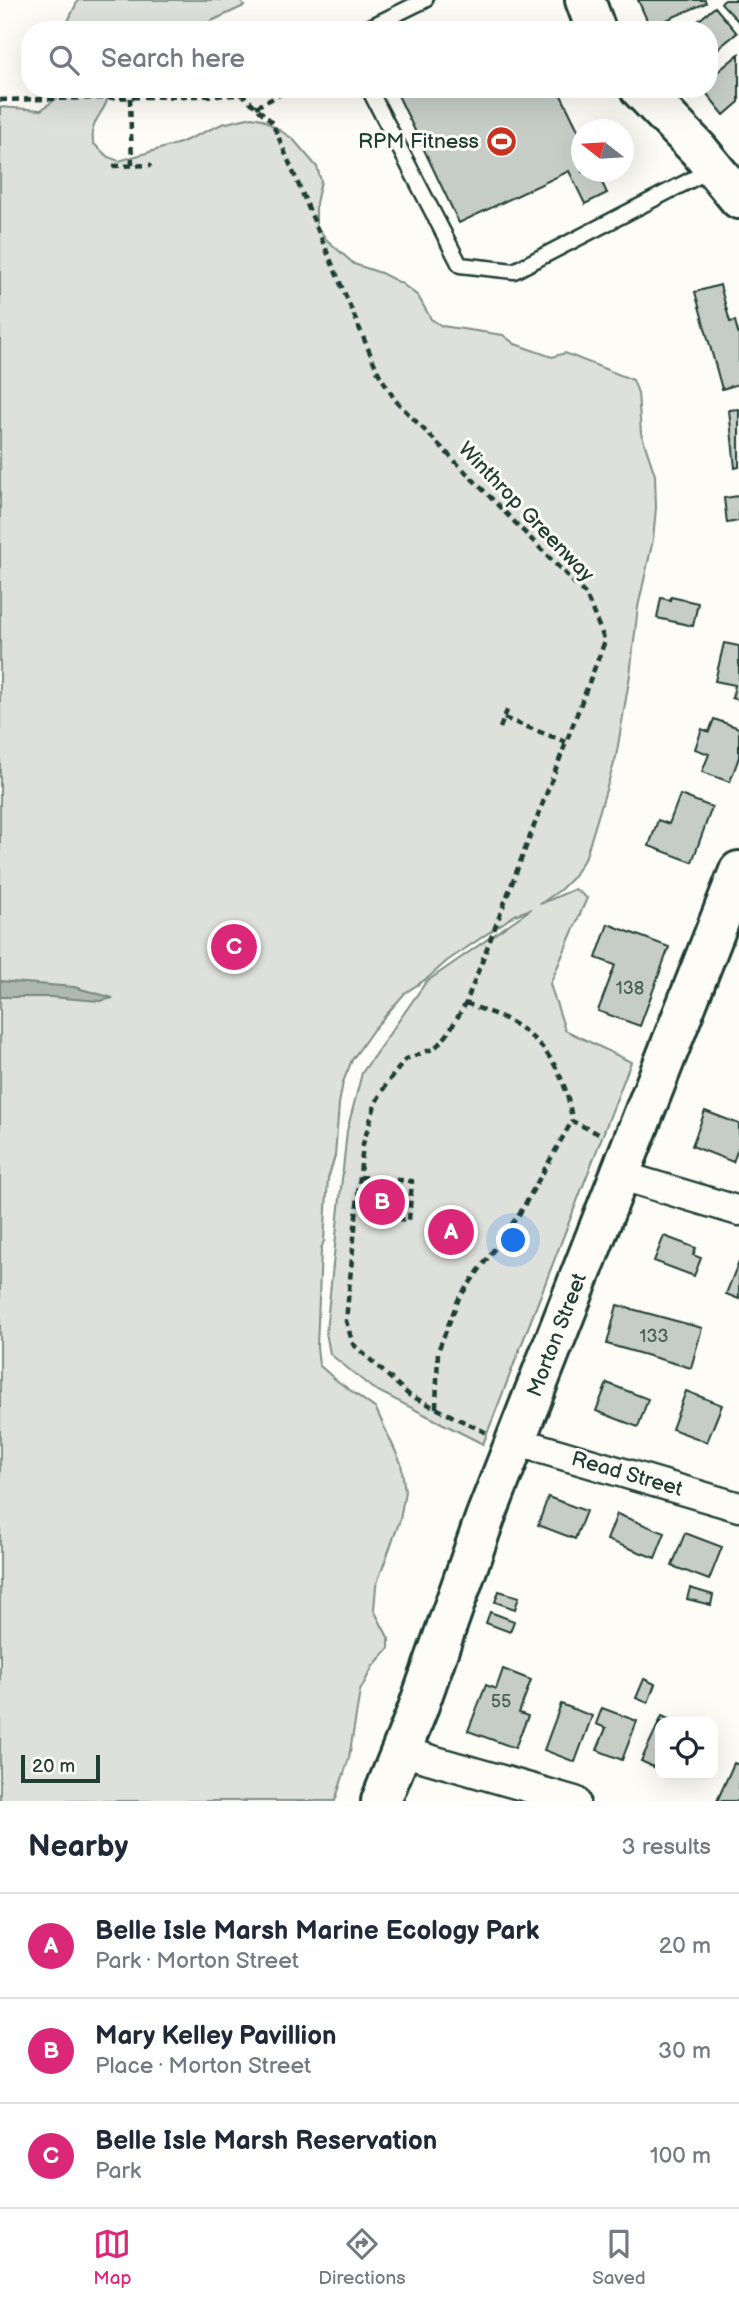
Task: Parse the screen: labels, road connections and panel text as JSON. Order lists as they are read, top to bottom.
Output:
{
  "streets": {
    "street": ["Morton Street", "Read Street"],
    "path": ["Winthrop Greenway"]
  },
  "crossings": [
    ["Winthrop Greenway", "Morton Street"],
    ["Winthrop Greenway", "Read Street"],
    ["Morton Street", "Read Street"]
  ],
  "places": {
    "sports": ["RPM Fitness"]
  },
  "house_numbers": ["138", "133", "55"],
  "scale_bar": "20 m",
  "north": "left",
  "page": {
    "search": "Search here",
    "pins": ["C", "B", "A"],
    "scale": "20 m",
    "heading": ["Nearby", "3 results"],
    "list": [
      {
        "mark": "A",
        "name": "Belle Isle Marsh Marine Ecology Park",
        "note": "Park · Morton Street",
        "value": "20 m"
      },
      {
        "mark": "B",
        "name": "Mary Kelley Pavillion",
        "note": "Place · Morton Street",
        "value": "30 m"
      },
      {
        "mark": "C",
        "name": "Belle Isle Marsh Reservation",
        "note": "Park",
        "value": "100 m"
      }
    ],
    "nav": ["Map", "Directions", "Saved"]
  }
}
